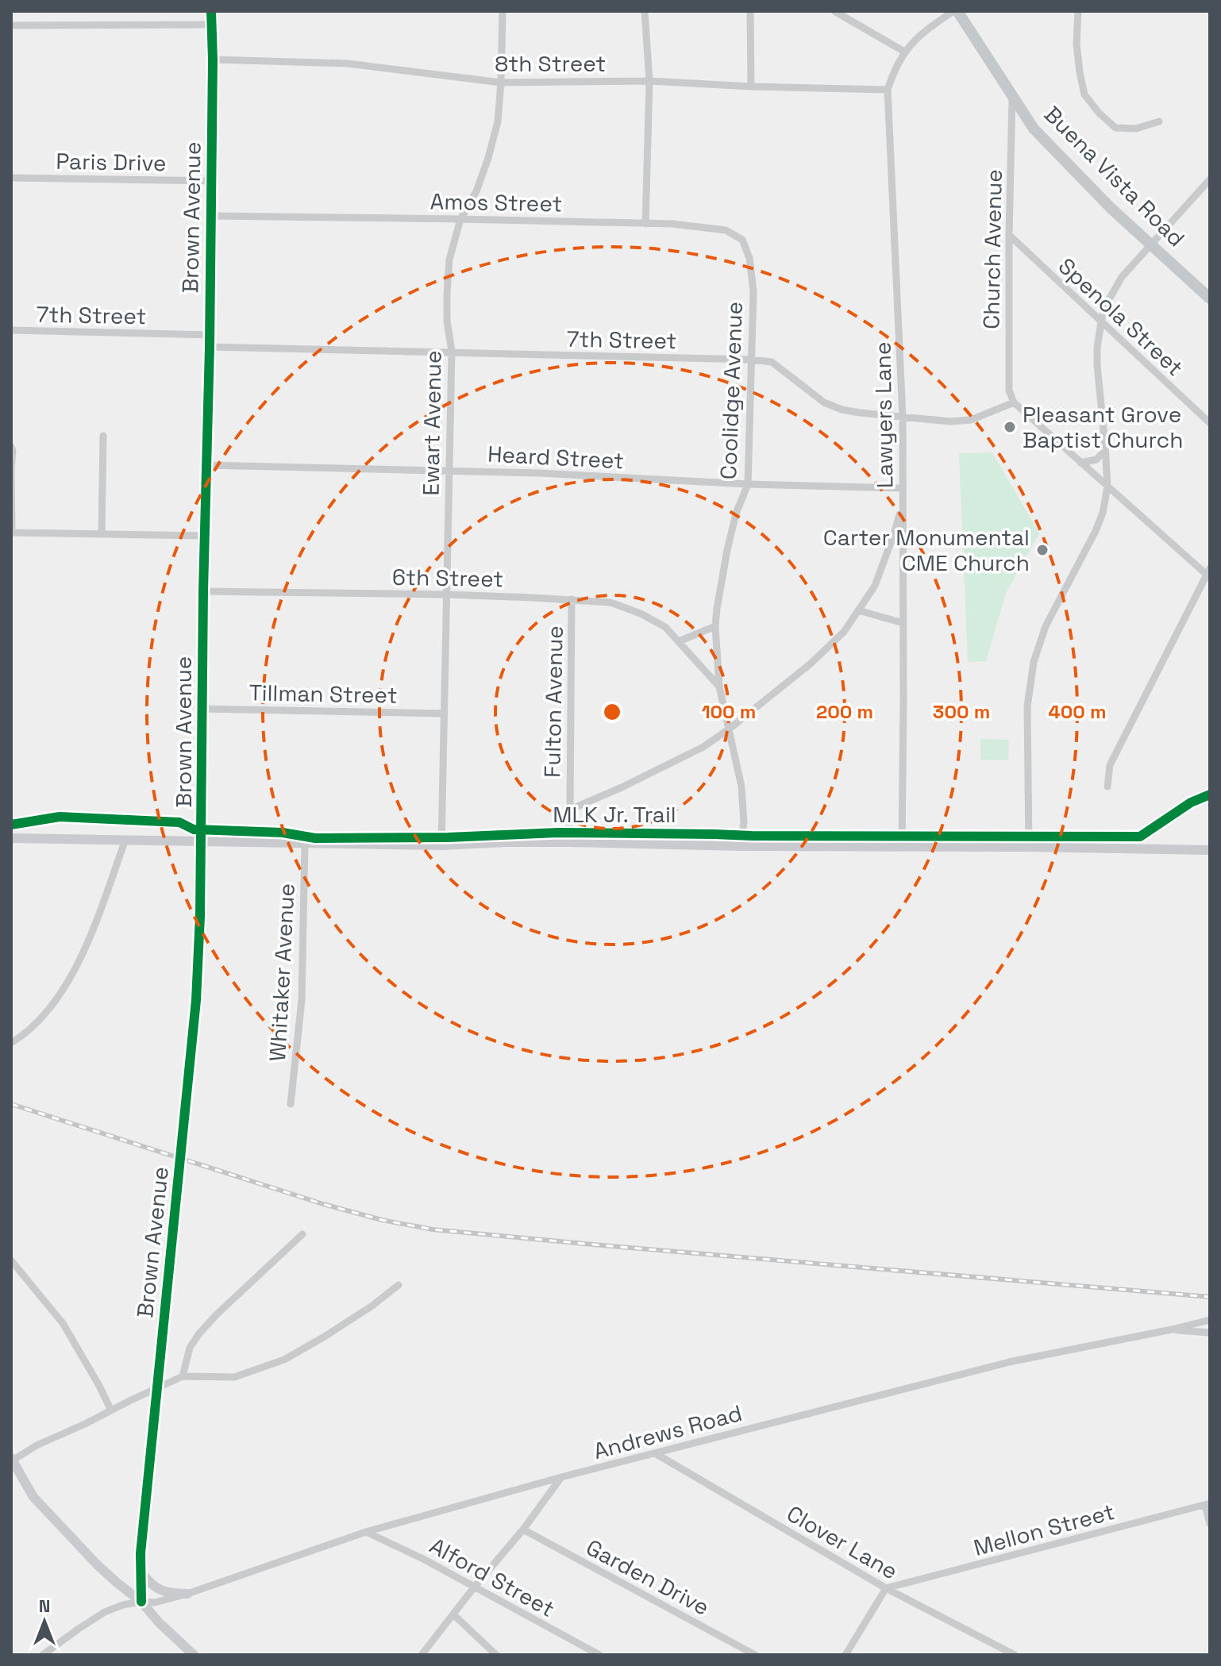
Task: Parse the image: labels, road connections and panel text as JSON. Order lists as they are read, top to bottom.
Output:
{
  "streets": {
    "main road": ["Buena Vista Road"],
    "street": [
      "8th Street",
      "Paris Drive",
      "Amos Street",
      "Brown Avenue",
      "Church Avenue",
      "7th Street",
      "Spenola Street",
      "Coolidge Avenue",
      "Lawyers Lane",
      "Ewart Avenue",
      "Heard Street",
      "6th Street",
      "Tillman Street",
      "Fulton Avenue",
      "Whitaker Avenue",
      "Andrews Road",
      "Mellon Street",
      "Clover Lane",
      "Alford Street",
      "Garden Drive"
    ],
    "cycle path": ["MLK Jr. Trail"]
  },
  "crossings": [
    ["8th Street", "Brown Avenue"],
    ["8th Street", "Lawyers Lane"],
    ["8th Street", "Ewart Avenue"],
    ["Paris Drive", "Brown Avenue"],
    ["Buena Vista Road", "Church Avenue"],
    ["Buena Vista Road", "Lawyers Lane"],
    ["Amos Street", "Brown Avenue"],
    ["Amos Street", "Coolidge Avenue"],
    ["Amos Street", "Ewart Avenue"],
    ["Brown Avenue", "7th Street"],
    ["Brown Avenue", "Heard Street"],
    ["Brown Avenue", "6th Street"],
    ["Brown Avenue", "Tillman Street"],
    ["Brown Avenue", "Andrews Road"],
    ["Church Avenue", "7th Street"],
    ["Church Avenue", "Spenola Street"],
    ["7th Street", "Coolidge Avenue"],
    ["7th Street", "Lawyers Lane"],
    ["7th Street", "Ewart Avenue"],
    ["Coolidge Avenue", "Heard Street"],
    ["Coolidge Avenue", "6th Street"],
    ["Lawyers Lane", "Heard Street"],
    ["Ewart Avenue", "Heard Street"],
    ["Ewart Avenue", "6th Street"],
    ["Ewart Avenue", "Tillman Street"],
    ["6th Street", "Fulton Avenue"],
    ["Andrews Road", "Clover Lane"],
    ["Andrews Road", "Alford Street"],
    ["Mellon Street", "Clover Lane"]
  ],
  "places": ["Pleasant Grove Baptist Church", "Carter Monumental CME Church"],
  "north": "top",
  "rings": [
    "100 m",
    "200 m",
    "300 m",
    "400 m"
  ]
}
